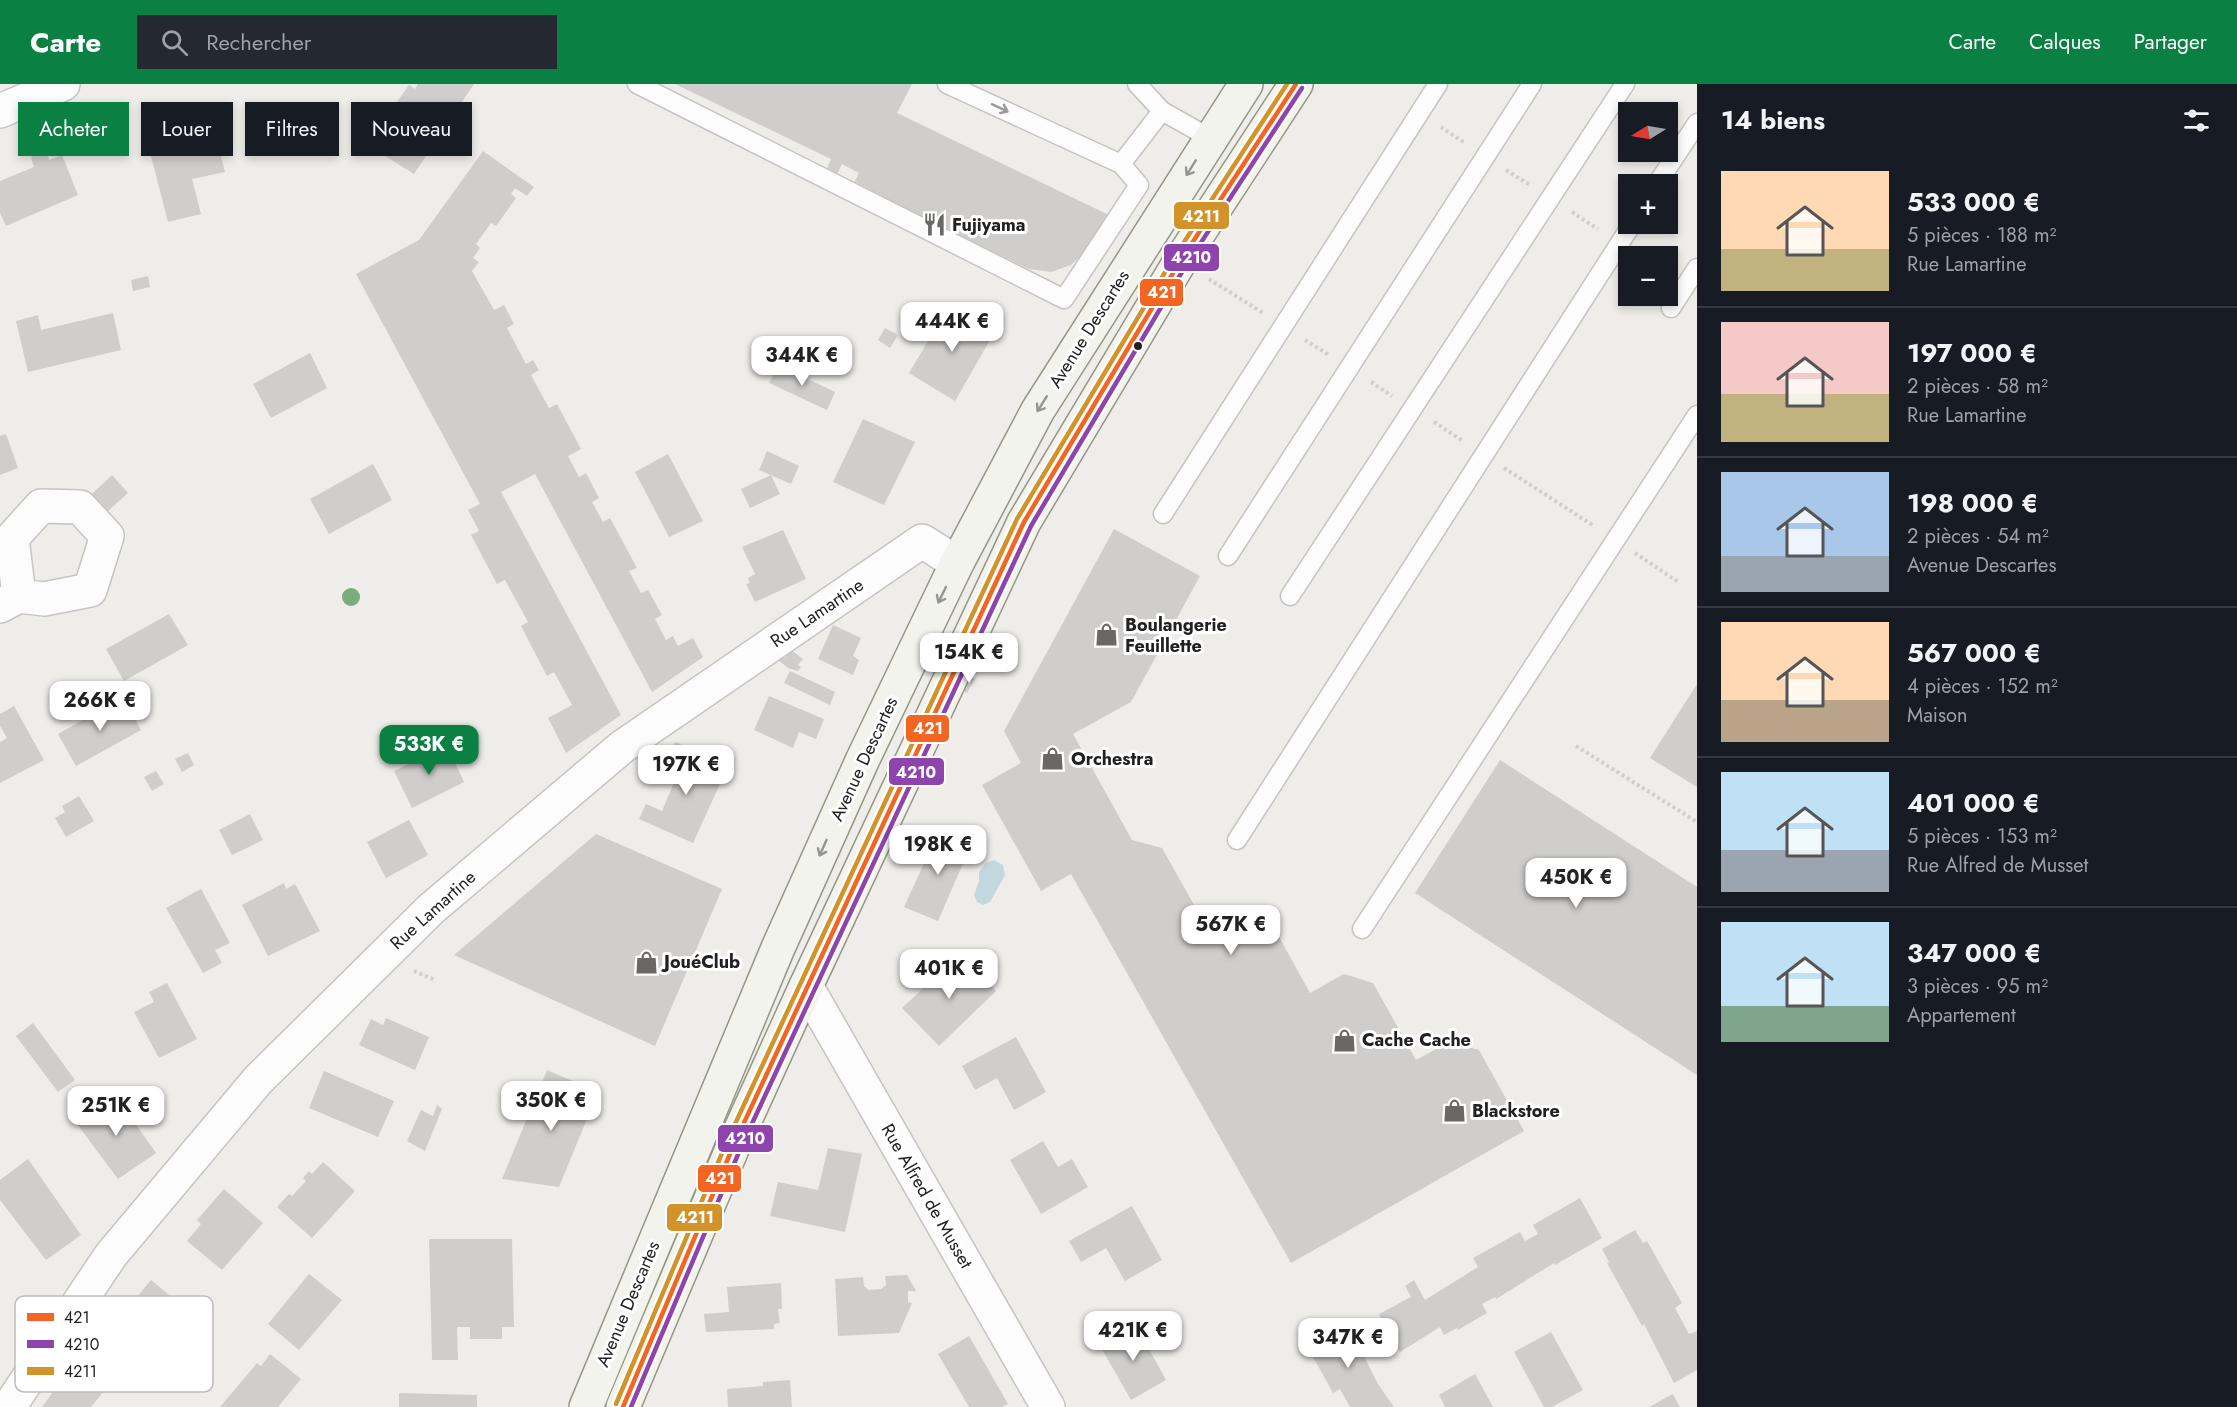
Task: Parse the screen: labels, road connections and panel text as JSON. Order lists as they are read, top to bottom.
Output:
{
  "streets": {
    "main road": ["Avenue Descartes"],
    "street": ["Rue Lamartine", "Rue Alfred de Musset"]
  },
  "crossings": [
    ["Avenue Descartes", "Rue Lamartine"],
    ["Avenue Descartes", "Rue Alfred de Musset"]
  ],
  "places": {
    "restaurant": ["Fujiyama"],
    "shop": [
      "Boulangerie Feuillette",
      "Orchestra",
      "JouéClub",
      "Cache Cache",
      "Blackstore"
    ]
  },
  "lines": ["transit line 421", "transit line 4211", "transit line 4210"],
  "legend": ["421", "4210", "4211"],
  "north": "left",
  "page": {
    "header": "Carte",
    "search": "Rechercher",
    "nav": ["Carte", "Calques", "Partager"],
    "heading": "14 biens",
    "map_buttons": ["+", "−"],
    "chip": [
      "Acheter",
      "Louer",
      "Filtres",
      "Nouveau"
    ],
    "list": [
      {
        "name": "533 000 €",
        "note": "5 pièces · 188 m² · Rue Lamartine"
      },
      {
        "name": "197 000 €",
        "note": "2 pièces · 58 m² · Rue Lamartine"
      },
      {
        "name": "198 000 €",
        "note": "2 pièces · 54 m² · Avenue Descartes"
      },
      {
        "name": "567 000 €",
        "note": "4 pièces · 152 m² · Maison"
      },
      {
        "name": "401 000 €",
        "note": "5 pièces · 153 m² · Rue Alfred de Musset"
      },
      {
        "name": "347 000 €",
        "note": "3 pièces · 95 m² · Appartement"
      }
    ],
    "price": [
      "444K €",
      "344K €",
      "154K €",
      "266K €",
      "533K €",
      "197K €",
      "198K €",
      "450K €",
      "567K €",
      "401K €",
      "350K €",
      "251K €",
      "421K €",
      "347K €"
    ]
  }
}
